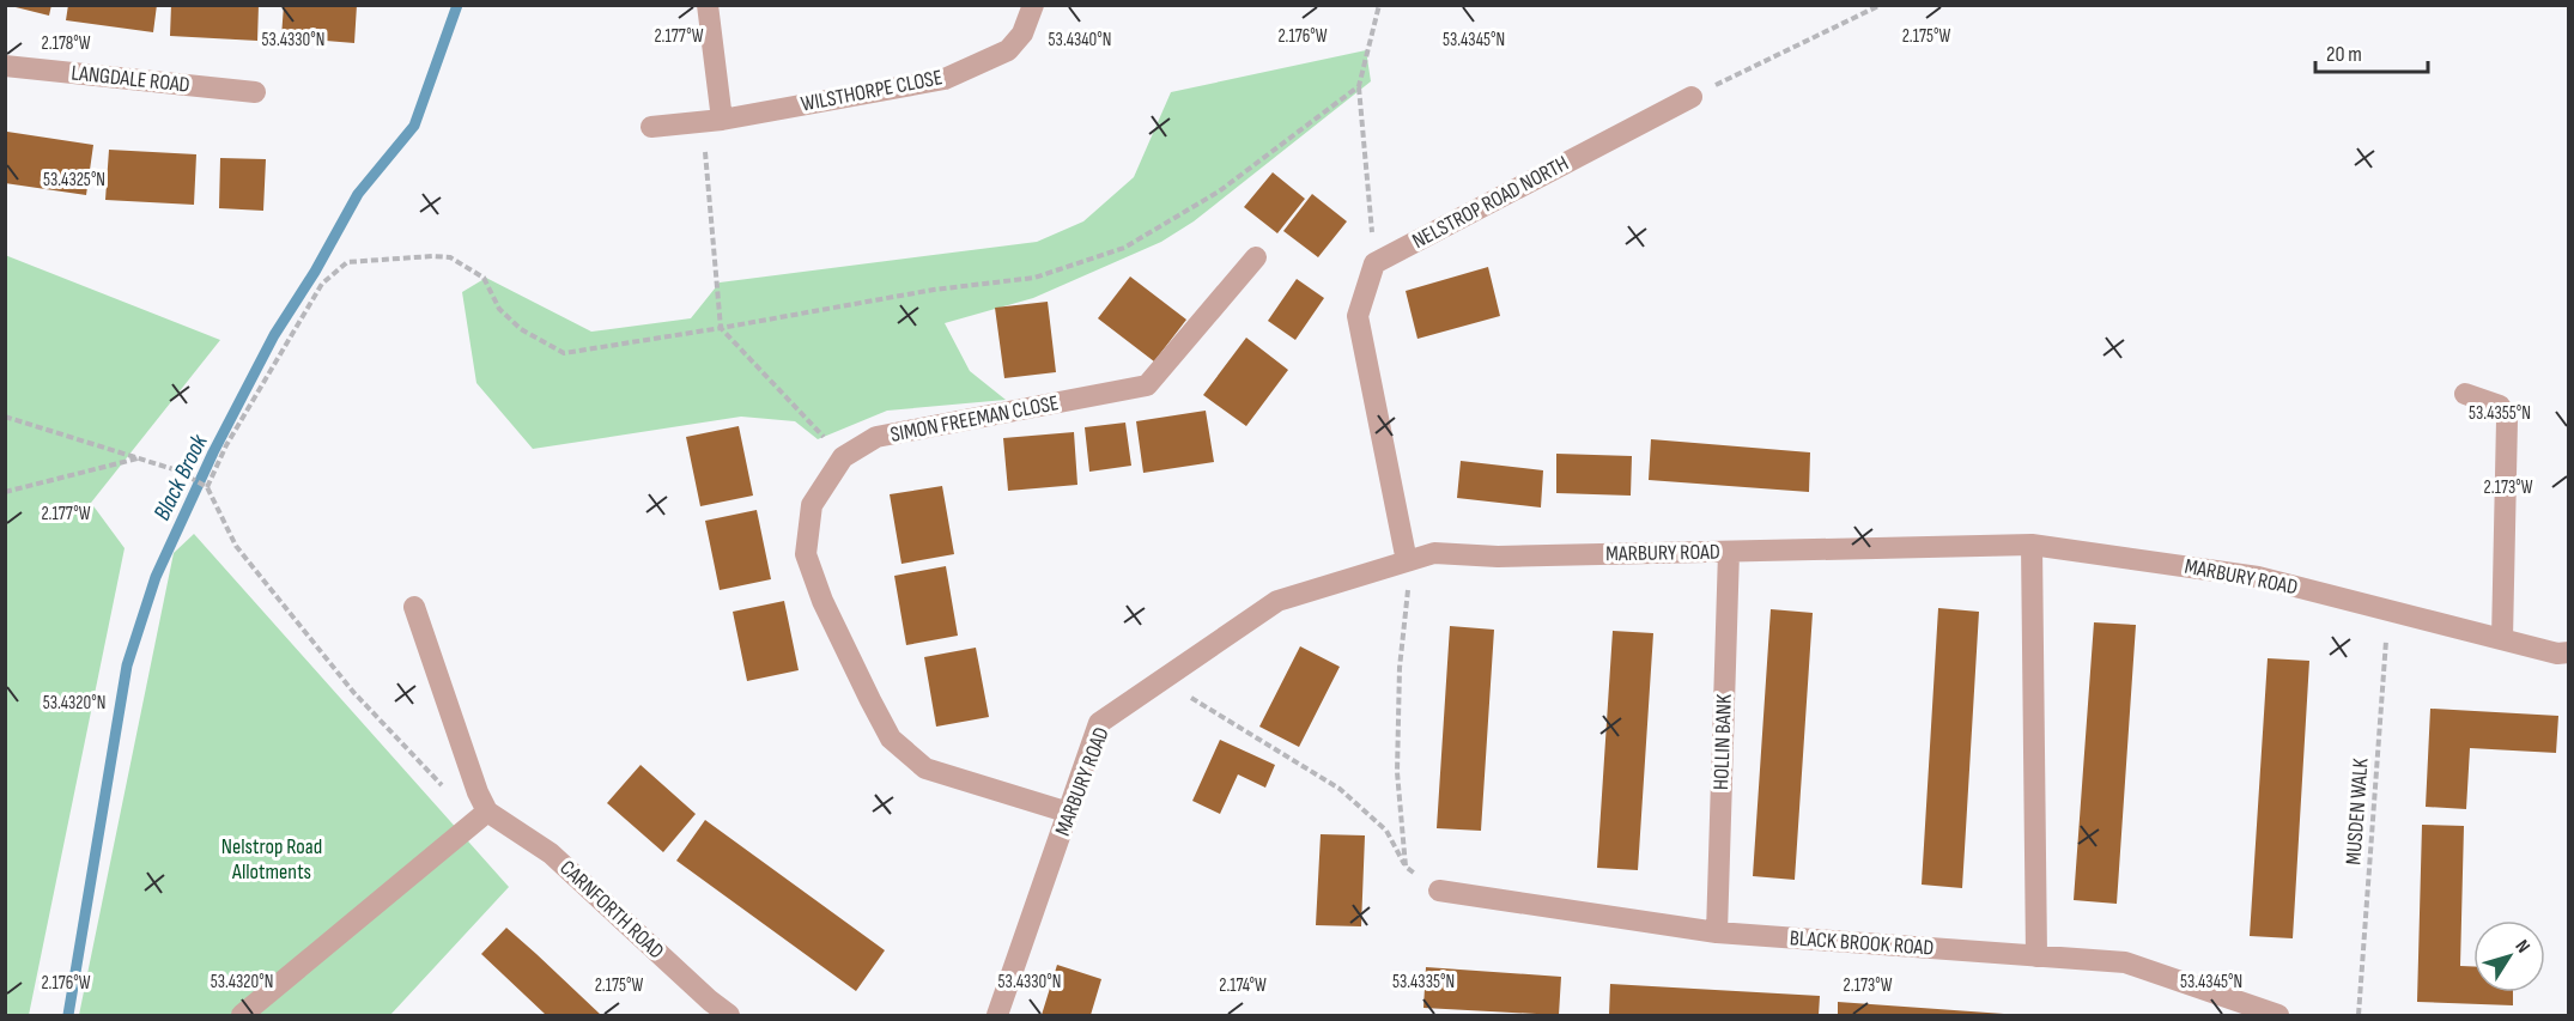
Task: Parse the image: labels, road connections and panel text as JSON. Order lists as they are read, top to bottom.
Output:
{
  "streets": {
    "street": [
      "LANGDALE ROAD",
      "WILSTHORPE CLOSE",
      "NELSTROP ROAD NORTH",
      "SIMON FREEMAN CLOSE",
      "MARBURY ROAD",
      "HOLLIN BANK",
      "CARNFORTH ROAD",
      "BLACK BROOK ROAD"
    ],
    "path": ["MUSDEN WALK"]
  },
  "crossings": [
    ["SIMON FREEMAN CLOSE", "MARBURY ROAD"],
    ["MARBURY ROAD", "HOLLIN BANK"],
    ["MARBURY ROAD", "MUSDEN WALK"],
    ["HOLLIN BANK", "BLACK BROOK ROAD"]
  ],
  "water": ["Black Brook"],
  "parks": ["Nelstrop Road Allotments"],
  "scale_bar": "20 m",
  "north": "top right",
  "coordinates": [
    "2.177°W",
    "2.176°W",
    "2.175°W",
    "53.4330°N",
    "53.4340°N",
    "53.4345°N",
    "2.178°W",
    "53.4325°N",
    "53.4355°N",
    "2.173°W",
    "53.4320°N",
    "53.4335°N",
    "2.174°W"
  ]
}
